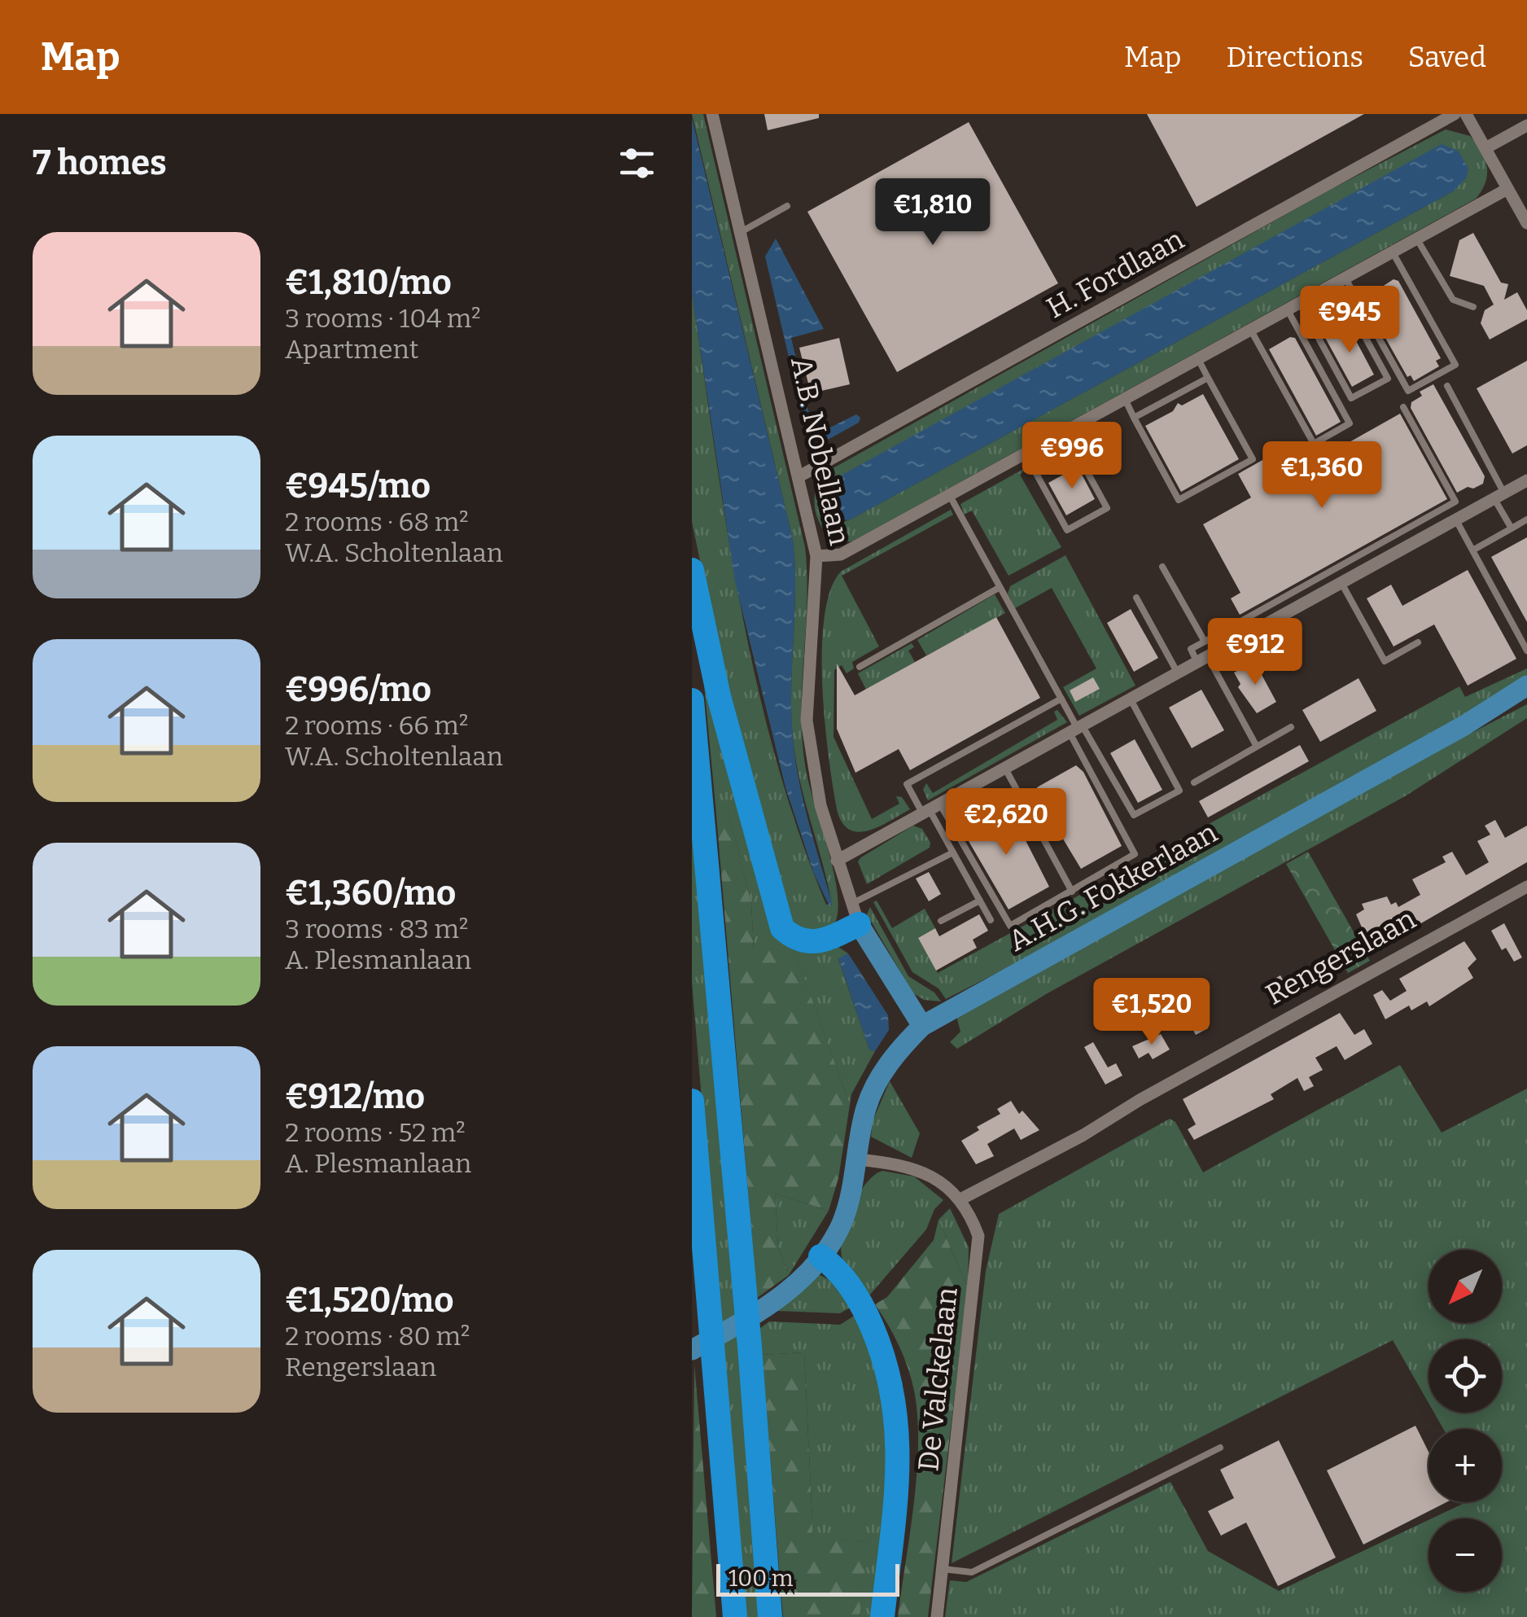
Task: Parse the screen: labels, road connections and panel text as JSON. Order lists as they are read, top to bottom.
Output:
{
  "streets": {
    "main road": ["A.B. Nobellaan", "A.H.G. Fokkerlaan"],
    "street": ["H. Fordlaan", "Rengerslaan", "De Valckelaan"]
  },
  "crossings": [
    ["H. Fordlaan", "A.B. Nobellaan"],
    ["A.B. Nobellaan", "A.H.G. Fokkerlaan"],
    ["Rengerslaan", "De Valckelaan"]
  ],
  "scale_bar": "100 m",
  "north": "bottom left",
  "page": {
    "header": "Map",
    "nav": ["Map", "Directions", "Saved"],
    "heading": "7 homes",
    "price": [
      "€1,810",
      "€945",
      "€996",
      "€1,360",
      "€912",
      "€2,620",
      "€1,520"
    ],
    "list": [
      {
        "name": "€1,810/mo",
        "note": "3 rooms · 104 m² · Apartment"
      },
      {
        "name": "€945/mo",
        "note": "2 rooms · 68 m² · W.A. Scholtenlaan"
      },
      {
        "name": "€996/mo",
        "note": "2 rooms · 66 m² · W.A. Scholtenlaan"
      },
      {
        "name": "€1,360/mo",
        "note": "3 rooms · 83 m² · A. Plesmanlaan"
      },
      {
        "name": "€912/mo",
        "note": "2 rooms · 52 m² · A. Plesmanlaan"
      },
      {
        "name": "€1,520/mo",
        "note": "2 rooms · 80 m² · Rengerslaan"
      }
    ],
    "map_buttons": ["+", "−"],
    "scale": "100 m"
  }
}
